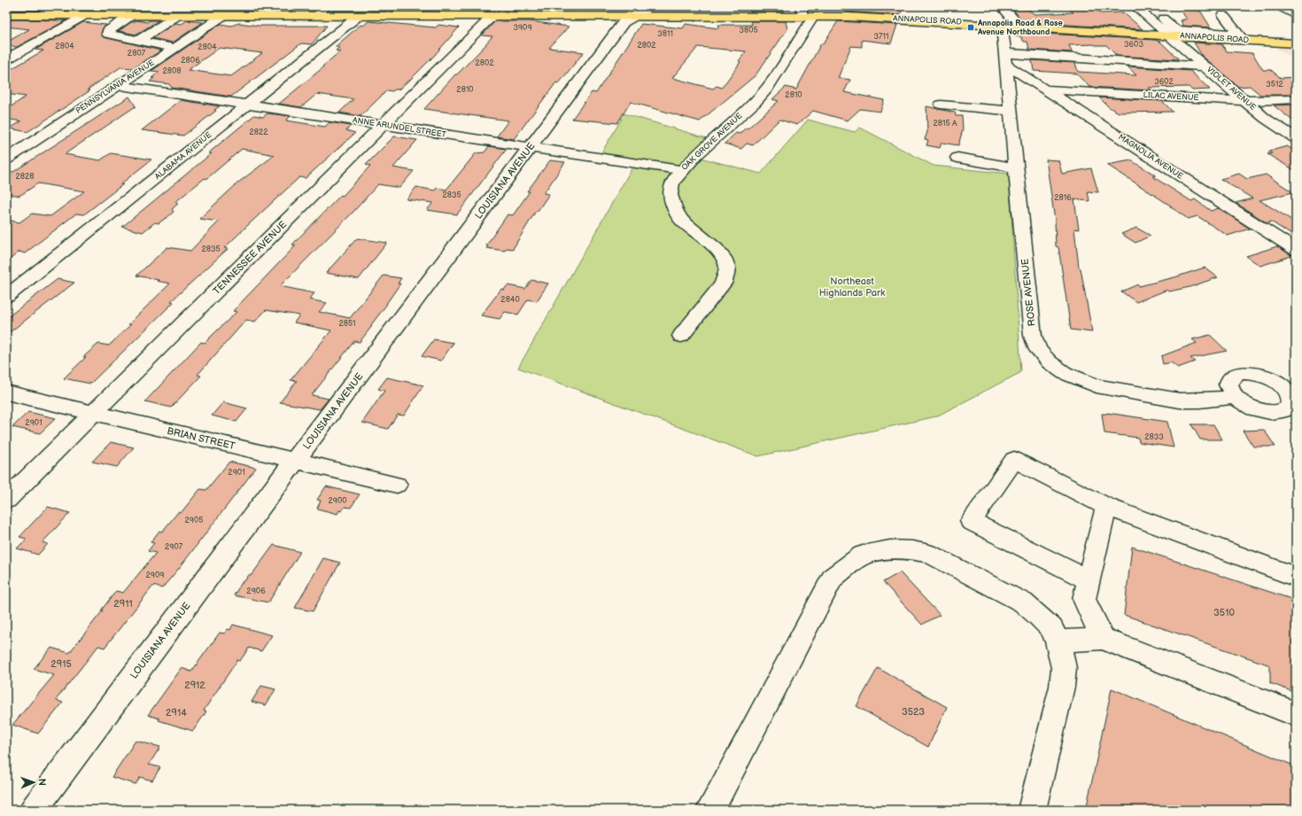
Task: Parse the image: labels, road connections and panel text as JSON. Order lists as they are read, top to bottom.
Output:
{
  "streets": {
    "main road": ["ANNAPOLIS ROAD"],
    "street": [
      "PENNSYLVANIA AVENUE",
      "VIOLET AVENUE",
      "LILAC AVENUE",
      "ANNE ARUNDEL STREET",
      "OAK GROVE AVENUE",
      "ALABAMA AVENUE",
      "MAGNOLIA AVENUE",
      "LOUISIANA AVENUE",
      "TENNESSEE AVENUE",
      "ROSE AVENUE",
      "BRIAN STREET"
    ]
  },
  "crossings": [
    ["ANNAPOLIS ROAD", "PENNSYLVANIA AVENUE"],
    ["ANNAPOLIS ROAD", "VIOLET AVENUE"],
    ["ANNAPOLIS ROAD", "OAK GROVE AVENUE"],
    ["ANNAPOLIS ROAD", "ALABAMA AVENUE"],
    ["ANNAPOLIS ROAD", "LOUISIANA AVENUE"],
    ["ANNAPOLIS ROAD", "TENNESSEE AVENUE"],
    ["ANNAPOLIS ROAD", "ROSE AVENUE"],
    ["PENNSYLVANIA AVENUE", "ANNE ARUNDEL STREET"],
    ["VIOLET AVENUE", "LILAC AVENUE"],
    ["LILAC AVENUE", "MAGNOLIA AVENUE"],
    ["ANNE ARUNDEL STREET", "OAK GROVE AVENUE"],
    ["ANNE ARUNDEL STREET", "ALABAMA AVENUE"],
    ["ANNE ARUNDEL STREET", "LOUISIANA AVENUE"],
    ["ANNE ARUNDEL STREET", "TENNESSEE AVENUE"],
    ["MAGNOLIA AVENUE", "ROSE AVENUE"],
    ["LOUISIANA AVENUE", "BRIAN STREET"],
    ["TENNESSEE AVENUE", "BRIAN STREET"]
  ],
  "parks": ["Northeast Highlands Park"],
  "places": {
    "transit": ["Annapolis Road & Rose Avenue Northbound"]
  },
  "house_numbers": [
    "3909",
    "3805",
    "3811",
    "3711",
    "3603",
    "2802",
    "2804",
    "2804",
    "2807",
    "2806",
    "2802",
    "2808",
    "3602",
    "3512",
    "2810",
    "2810",
    "2815 A",
    "2822",
    "2828",
    "2835",
    "2816",
    "2835",
    "2840",
    "2851",
    "2901",
    "2833",
    "2901",
    "2900",
    "2905",
    "2907",
    "2909",
    "2906",
    "2911",
    "3510",
    "2915",
    "2912",
    "3523",
    "2914"
  ],
  "north": "right"
}
